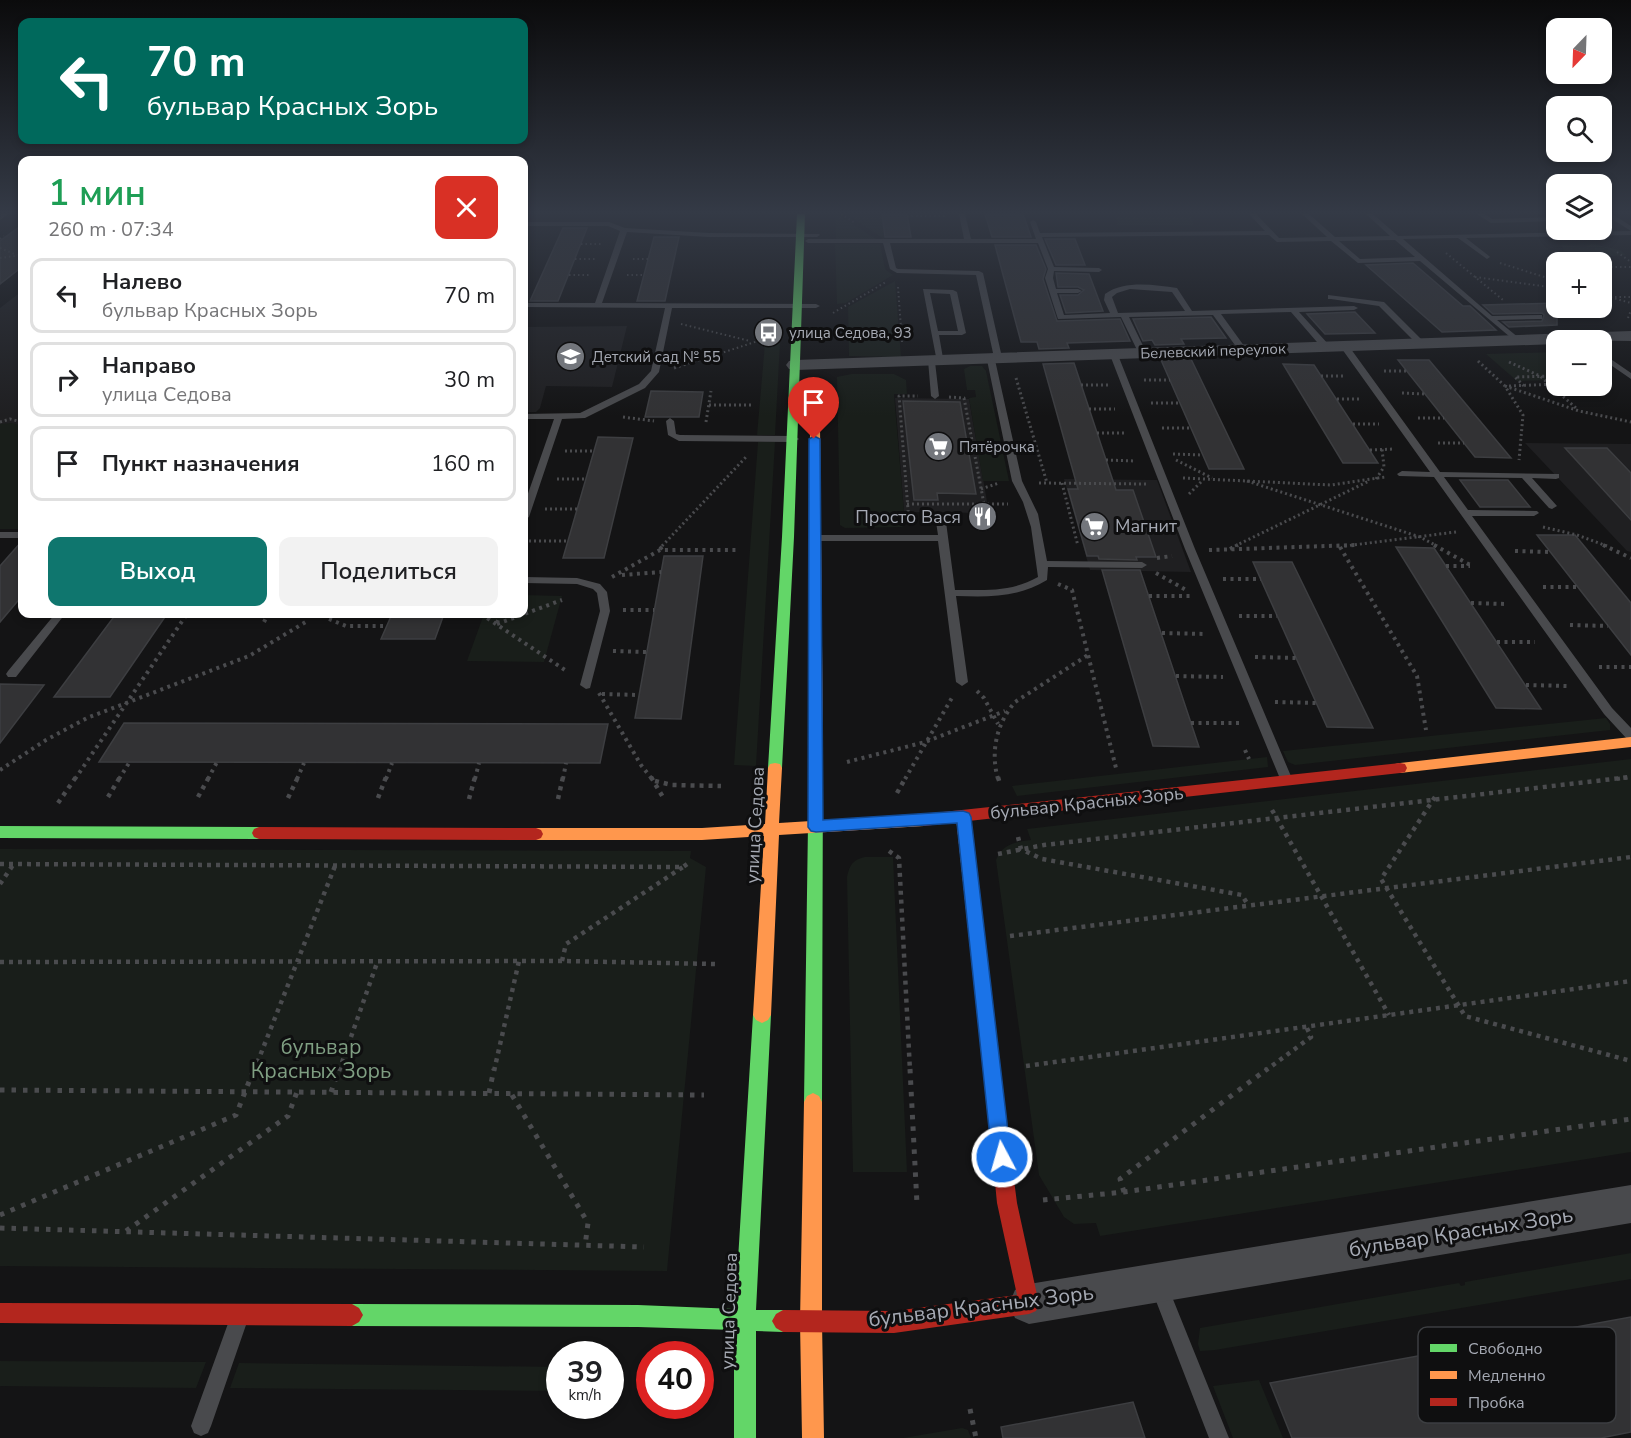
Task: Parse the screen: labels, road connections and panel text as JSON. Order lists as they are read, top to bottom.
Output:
{
  "streets": {
    "main road": ["бульвар Красных Зорь", "улица Седова"],
    "street": ["Белевский переулок"]
  },
  "crossings": [
    ["Белевский переулок", "улица Седова"],
    ["бульвар Красных Зорь", "улица Седова"]
  ],
  "parks": ["бульвар Красных Зорь"],
  "places": {
    "bus stop": ["улица Седова, 93"],
    "school or university": ["Детский сад № 55"],
    "supermarket": ["Пятёрочка", "Магнит"],
    "restaurant": ["Просто Вася"]
  },
  "legend": ["Свободно", "Медленно", "Пробка"],
  "north": "bottom left",
  "page": {
    "map_buttons": ["+", "−"],
    "turn": ["70 m", "бульвар Красных Зорь"],
    "heading": ["1 мин", "260 m · 07:34"],
    "list": [
      {
        "name": "Налево",
        "note": "бульвар Красных Зорь",
        "value": "70 m"
      },
      {
        "name": "Направо",
        "note": "улица Седова",
        "value": "30 m"
      },
      {
        "name": "Пункт назначения",
        "value": "160 m"
      }
    ],
    "buttons": ["Выход", "Поделиться"],
    "speed": "39 km/h",
    "limit": "40"
  }
}
